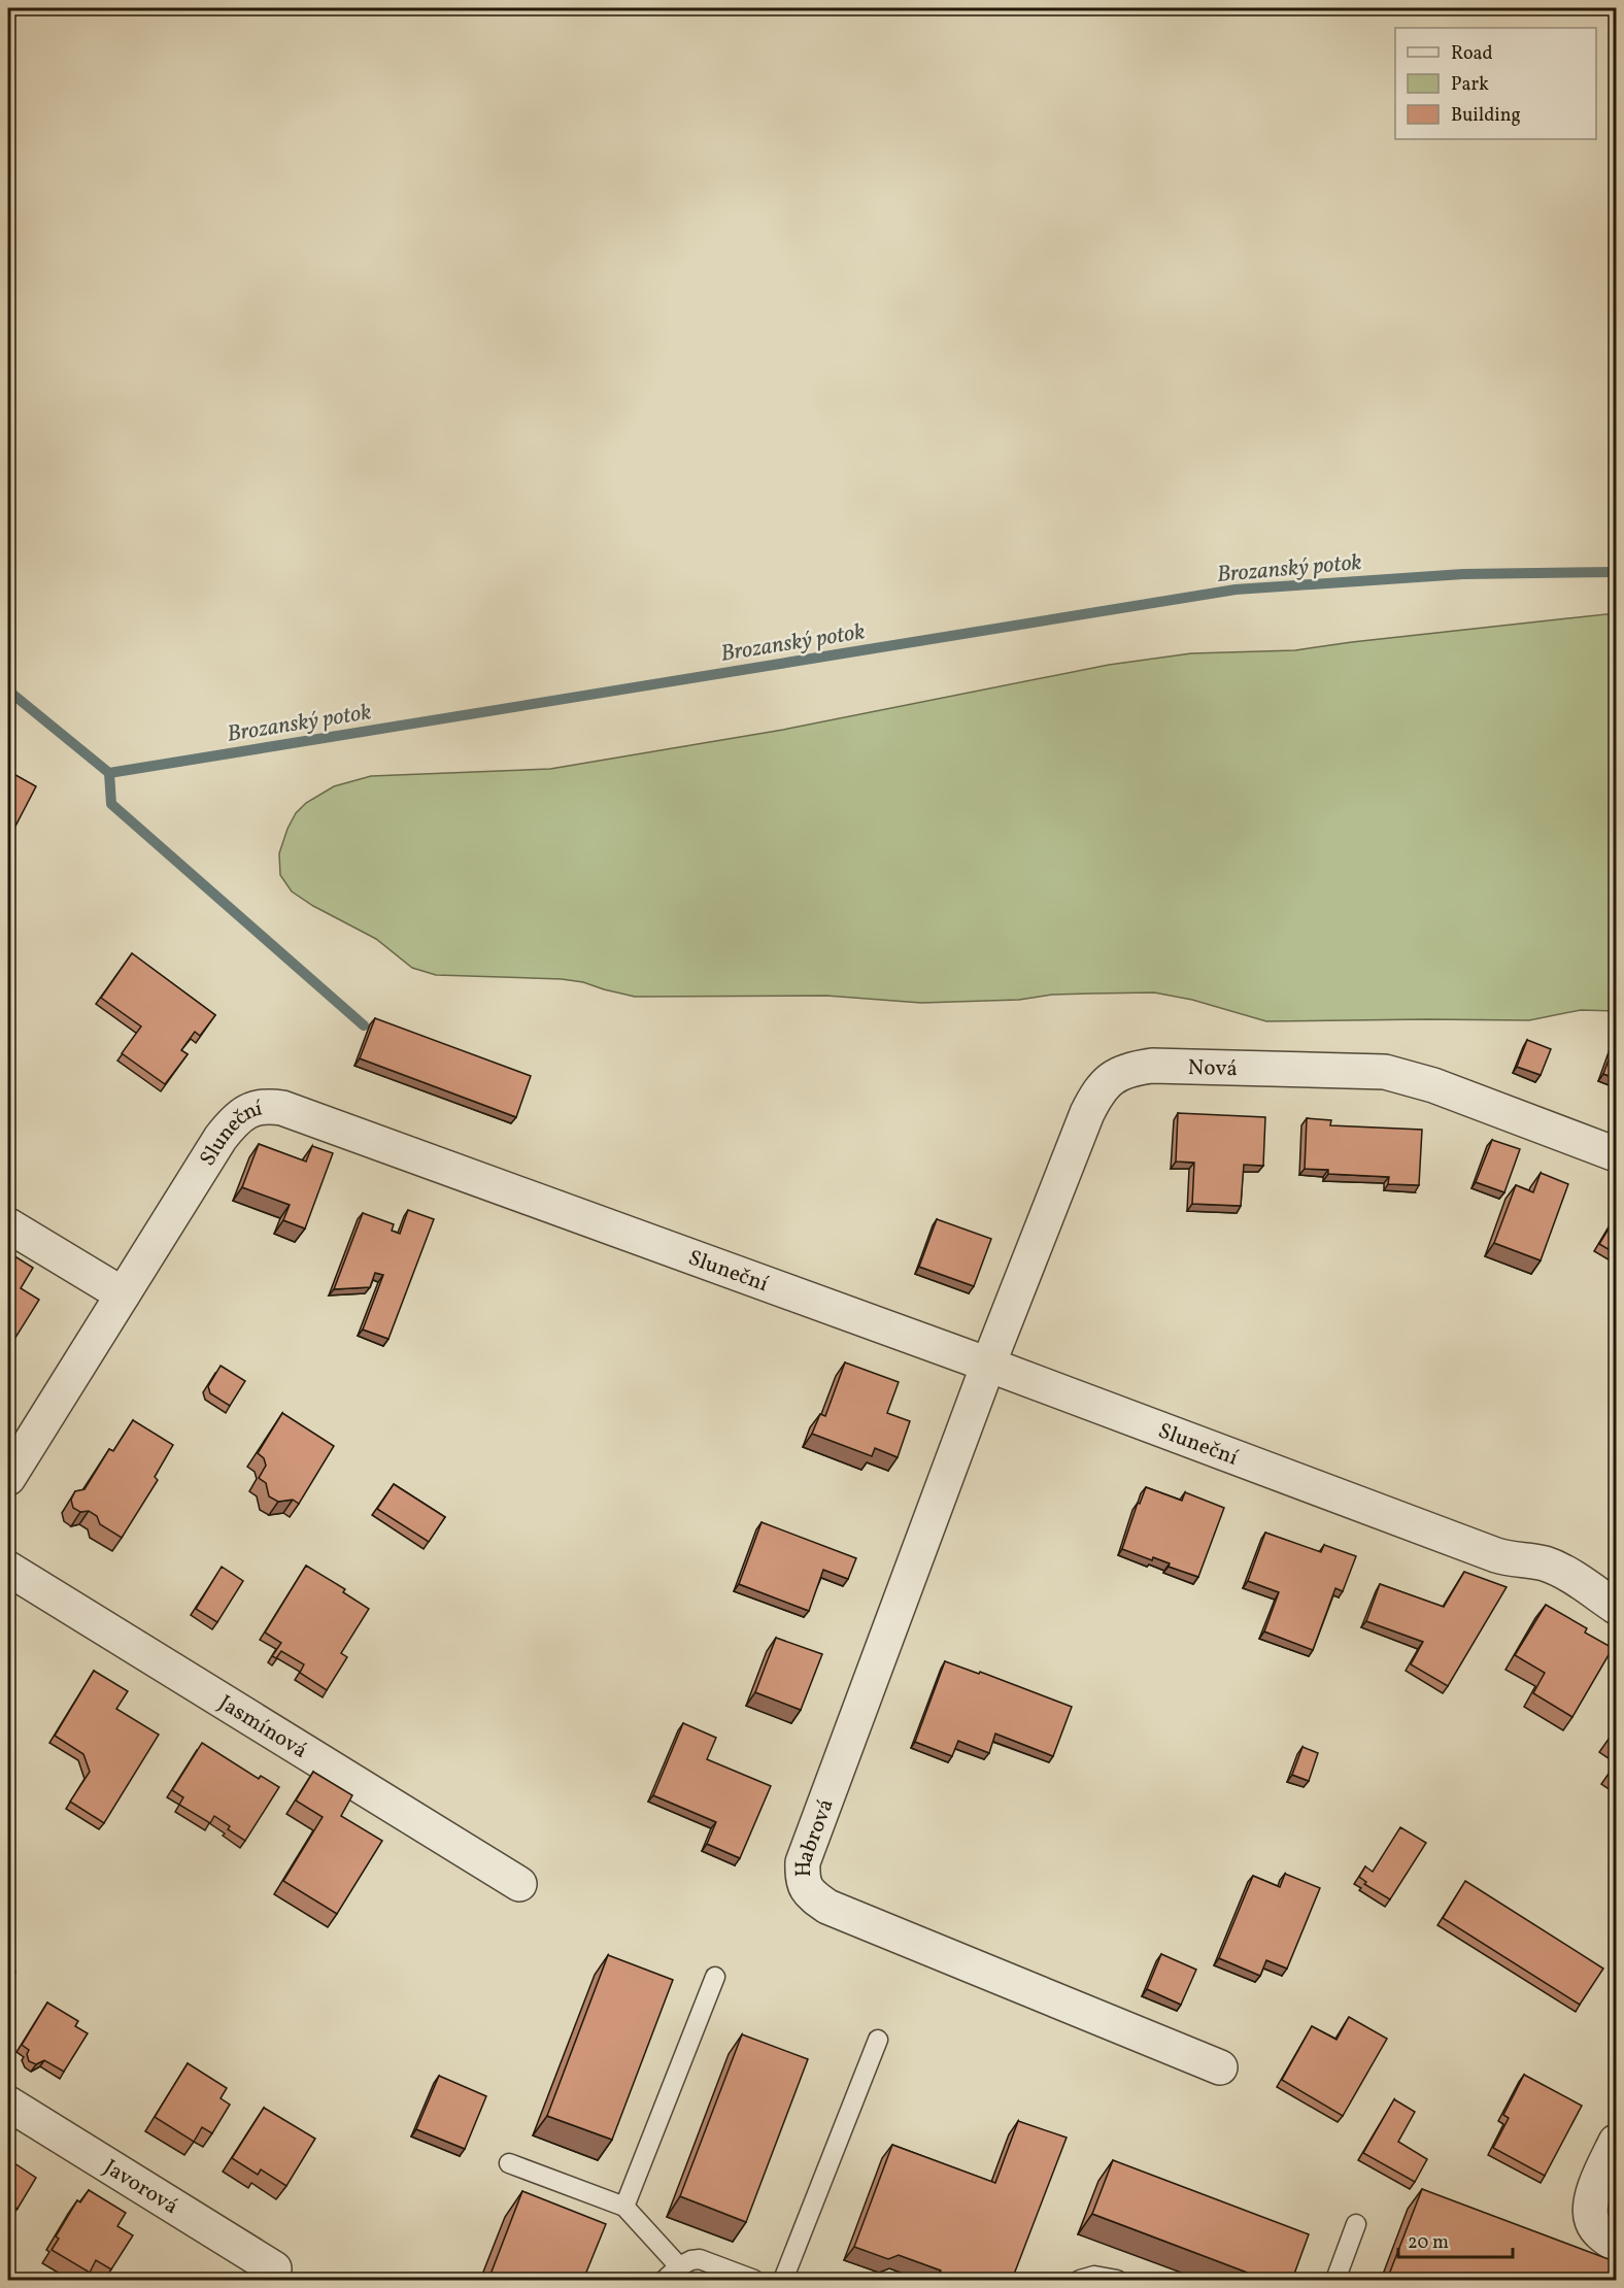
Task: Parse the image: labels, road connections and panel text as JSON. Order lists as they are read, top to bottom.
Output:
{
  "streets": {
    "street": [
      "Nová",
      "Sluneční",
      "Jasmínová",
      "Habrová",
      "Javorová"
    ]
  },
  "crossings": [
    ["Nová", "Sluneční"],
    ["Nová", "Habrová"],
    ["Sluneční", "Habrová"]
  ],
  "water": ["Brozanský potok"],
  "legend": ["Road", "Park", "Building"],
  "scale_bar": "20 m"
}
